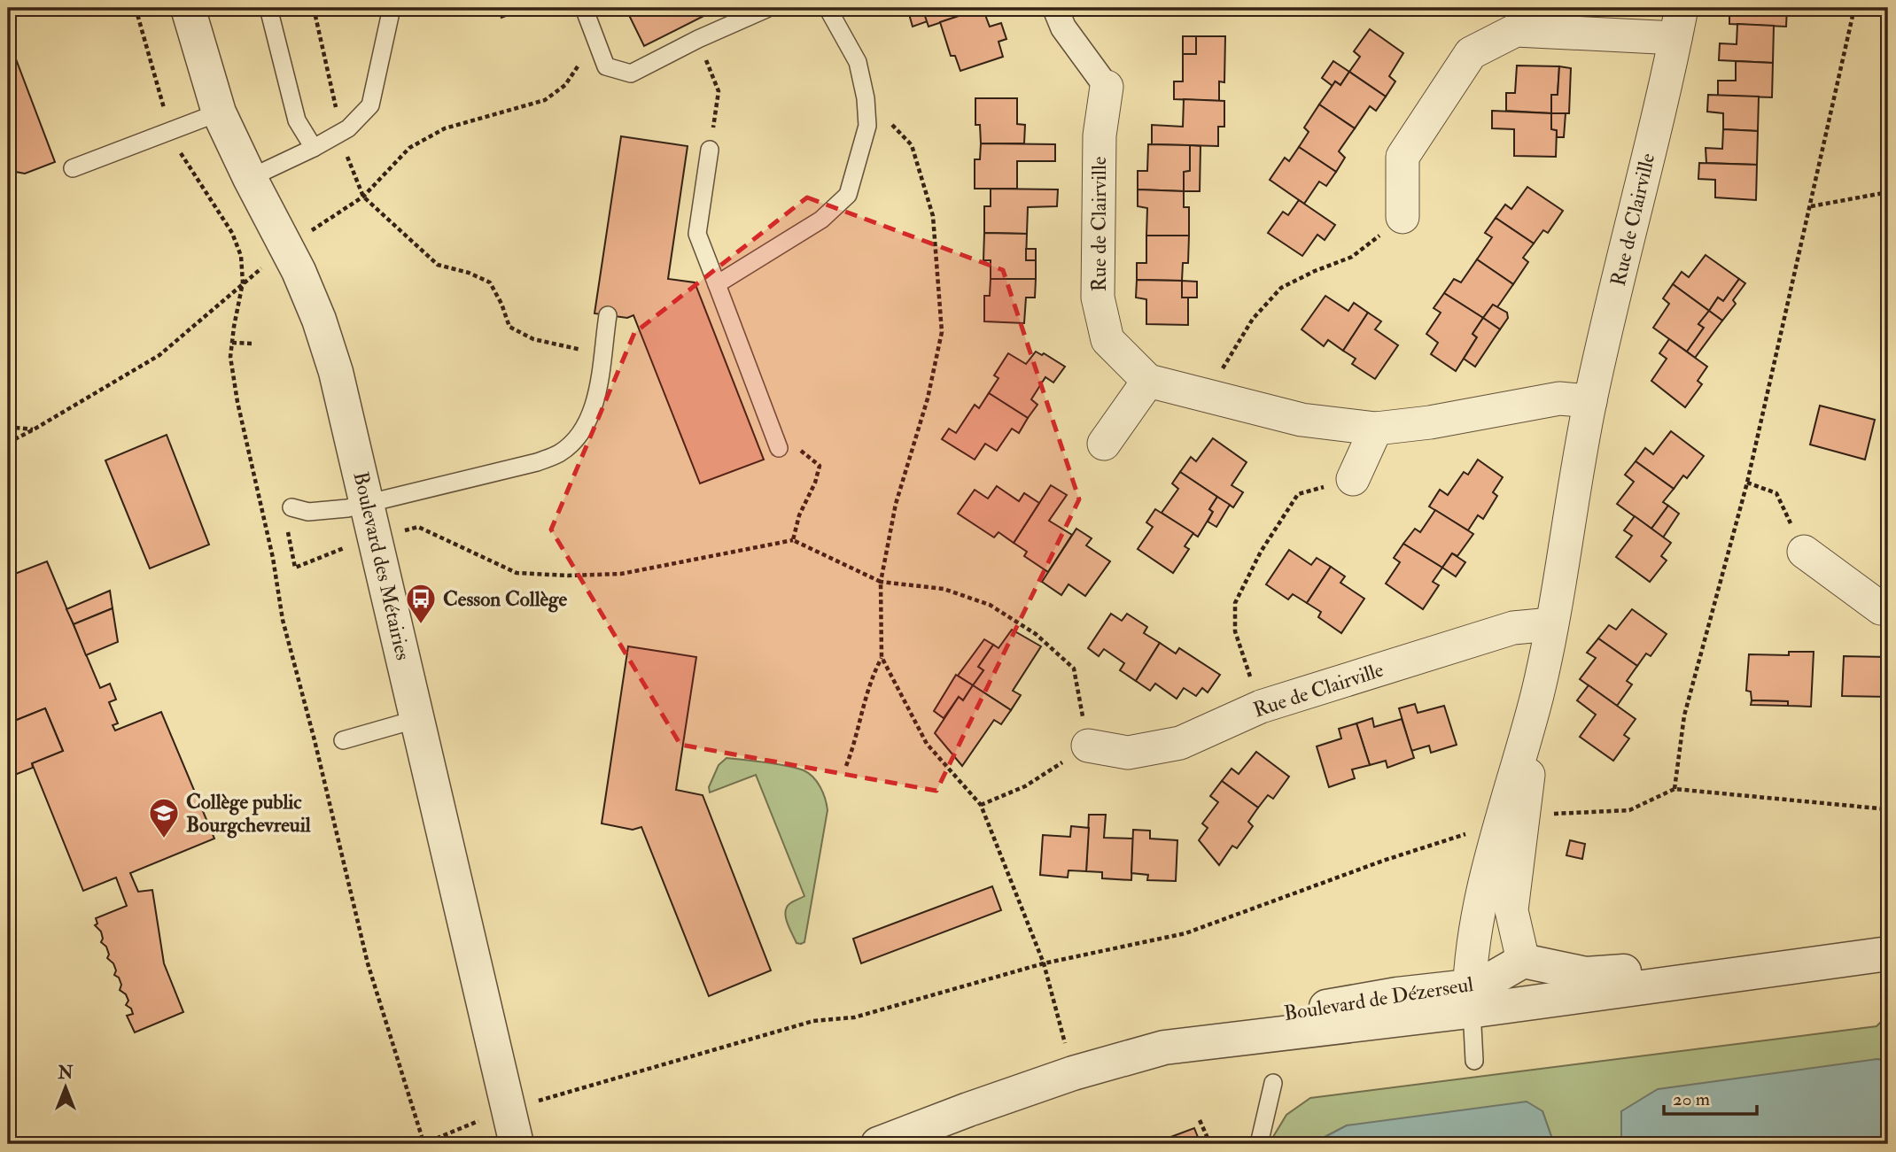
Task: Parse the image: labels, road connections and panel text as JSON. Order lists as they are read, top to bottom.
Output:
{
  "streets": {
    "street": ["Rue de Clairville", "Boulevard des Métairies", "Boulevard de Dézerseul"]
  },
  "crossings": [
    ["Rue de Clairville", "Boulevard de Dézerseul"]
  ],
  "places": {
    "bus stop": ["Cesson Collège"],
    "school or university": ["Collège public Bourgchevreuil"]
  },
  "scale_bar": "20 m",
  "north": "top"
}
